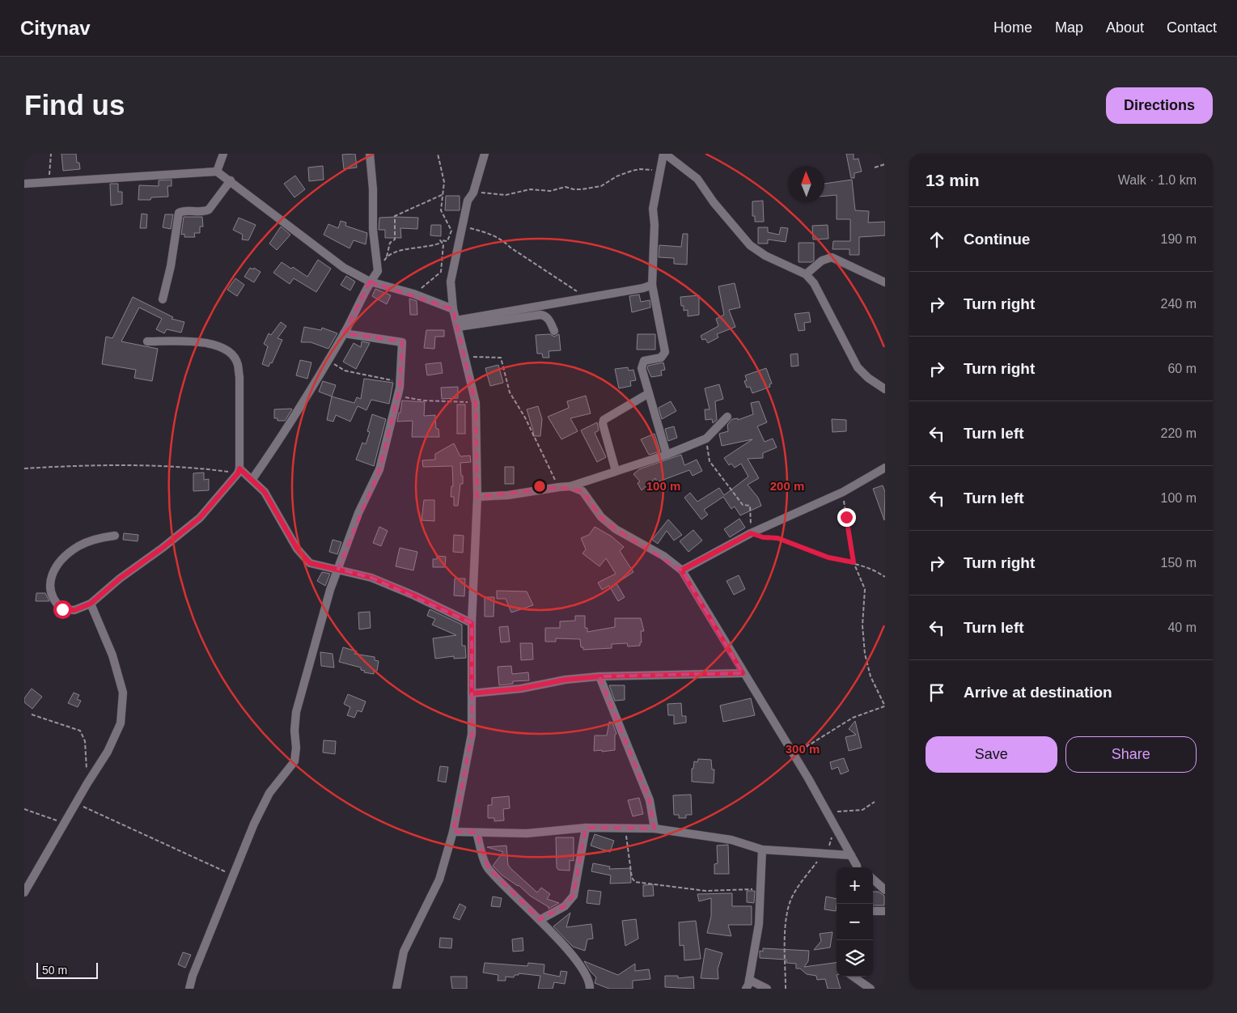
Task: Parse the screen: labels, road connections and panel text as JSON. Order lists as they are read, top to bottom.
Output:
{
  "scale_bar": "50 m",
  "north": "top",
  "page": {
    "header": "Citynav",
    "nav": [
      "Home",
      "Map",
      "About",
      "Contact"
    ],
    "buttons": [
      "Directions",
      ["Save", "Share"]
    ],
    "title": "Find us",
    "heading": ["13 min", "Walk · 1.0 km"],
    "list": [
      ["Continue", "190 m"],
      ["Turn right", "240 m"],
      ["Turn right", "60 m"],
      ["Turn left", "220 m"],
      ["Turn left", "100 m"],
      ["Turn right", "150 m"],
      ["Turn left", "40 m"],
      "Arrive at destination"
    ],
    "map_buttons": ["+", "−"],
    "scale": "50 m"
  },
  "rings": ["100 m", "200 m", "300 m"]
}
